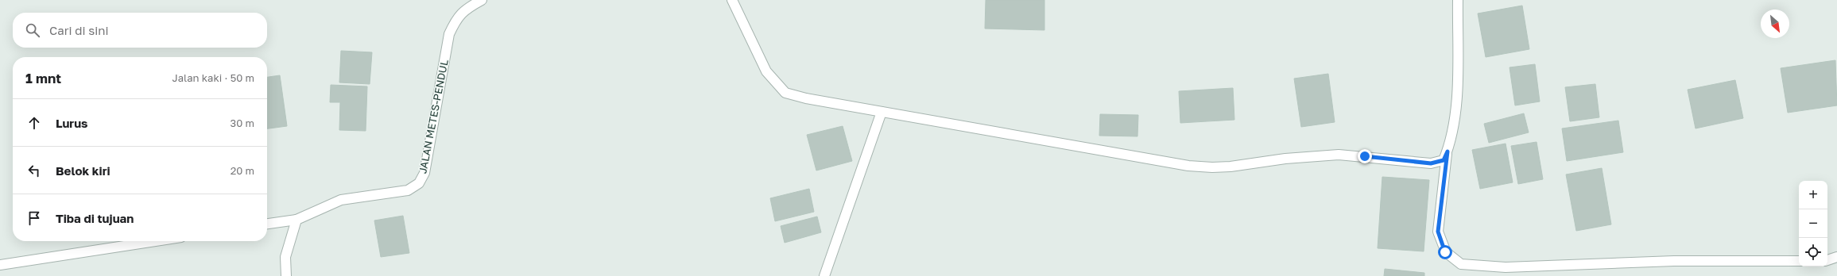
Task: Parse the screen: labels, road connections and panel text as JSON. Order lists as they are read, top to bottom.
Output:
{
  "streets": {
    "street": ["JALAN METES-PENDUL"]
  },
  "north": "bottom right",
  "page": {
    "search": "Cari di sini",
    "heading": ["1 mnt", "Jalan kaki · 50 m"],
    "list": [
      ["Lurus", "30 m"],
      ["Belok kiri", "20 m"],
      "Tiba di tujuan"
    ],
    "map_buttons": ["+", "−"]
  }
}
